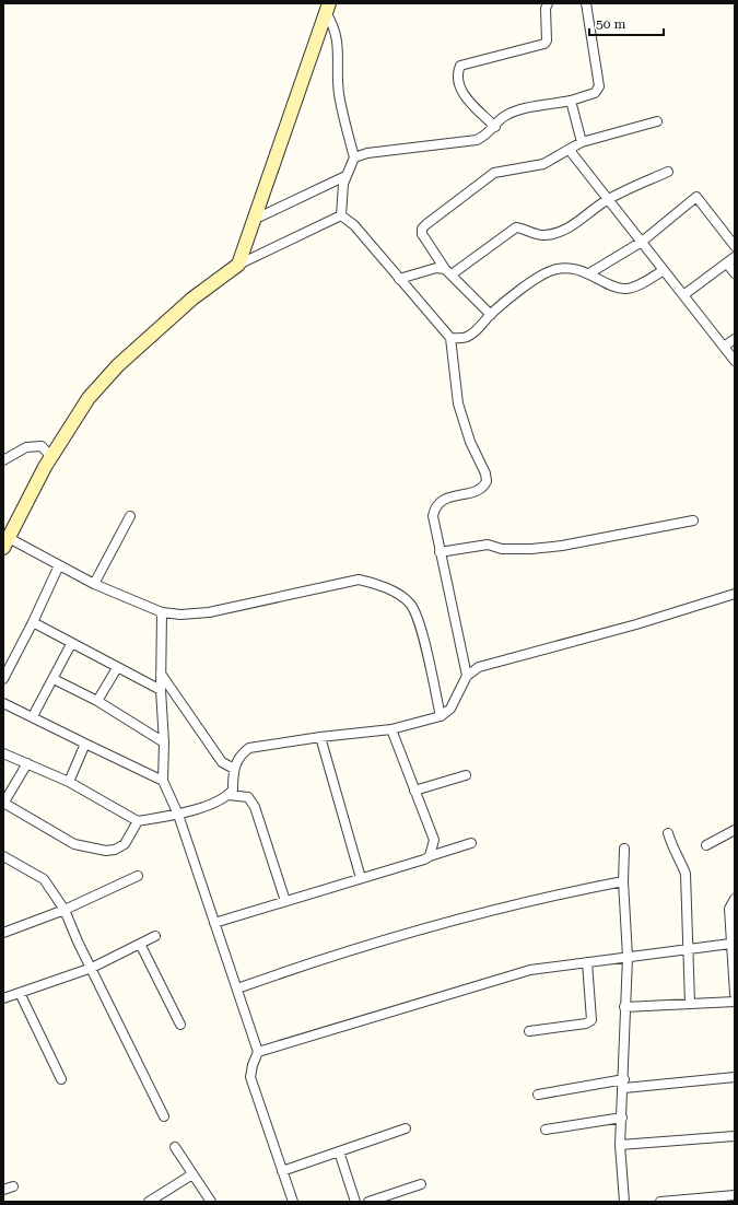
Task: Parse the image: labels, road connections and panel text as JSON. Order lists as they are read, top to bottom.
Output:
{
  "scale_bar": "50 m"
}
